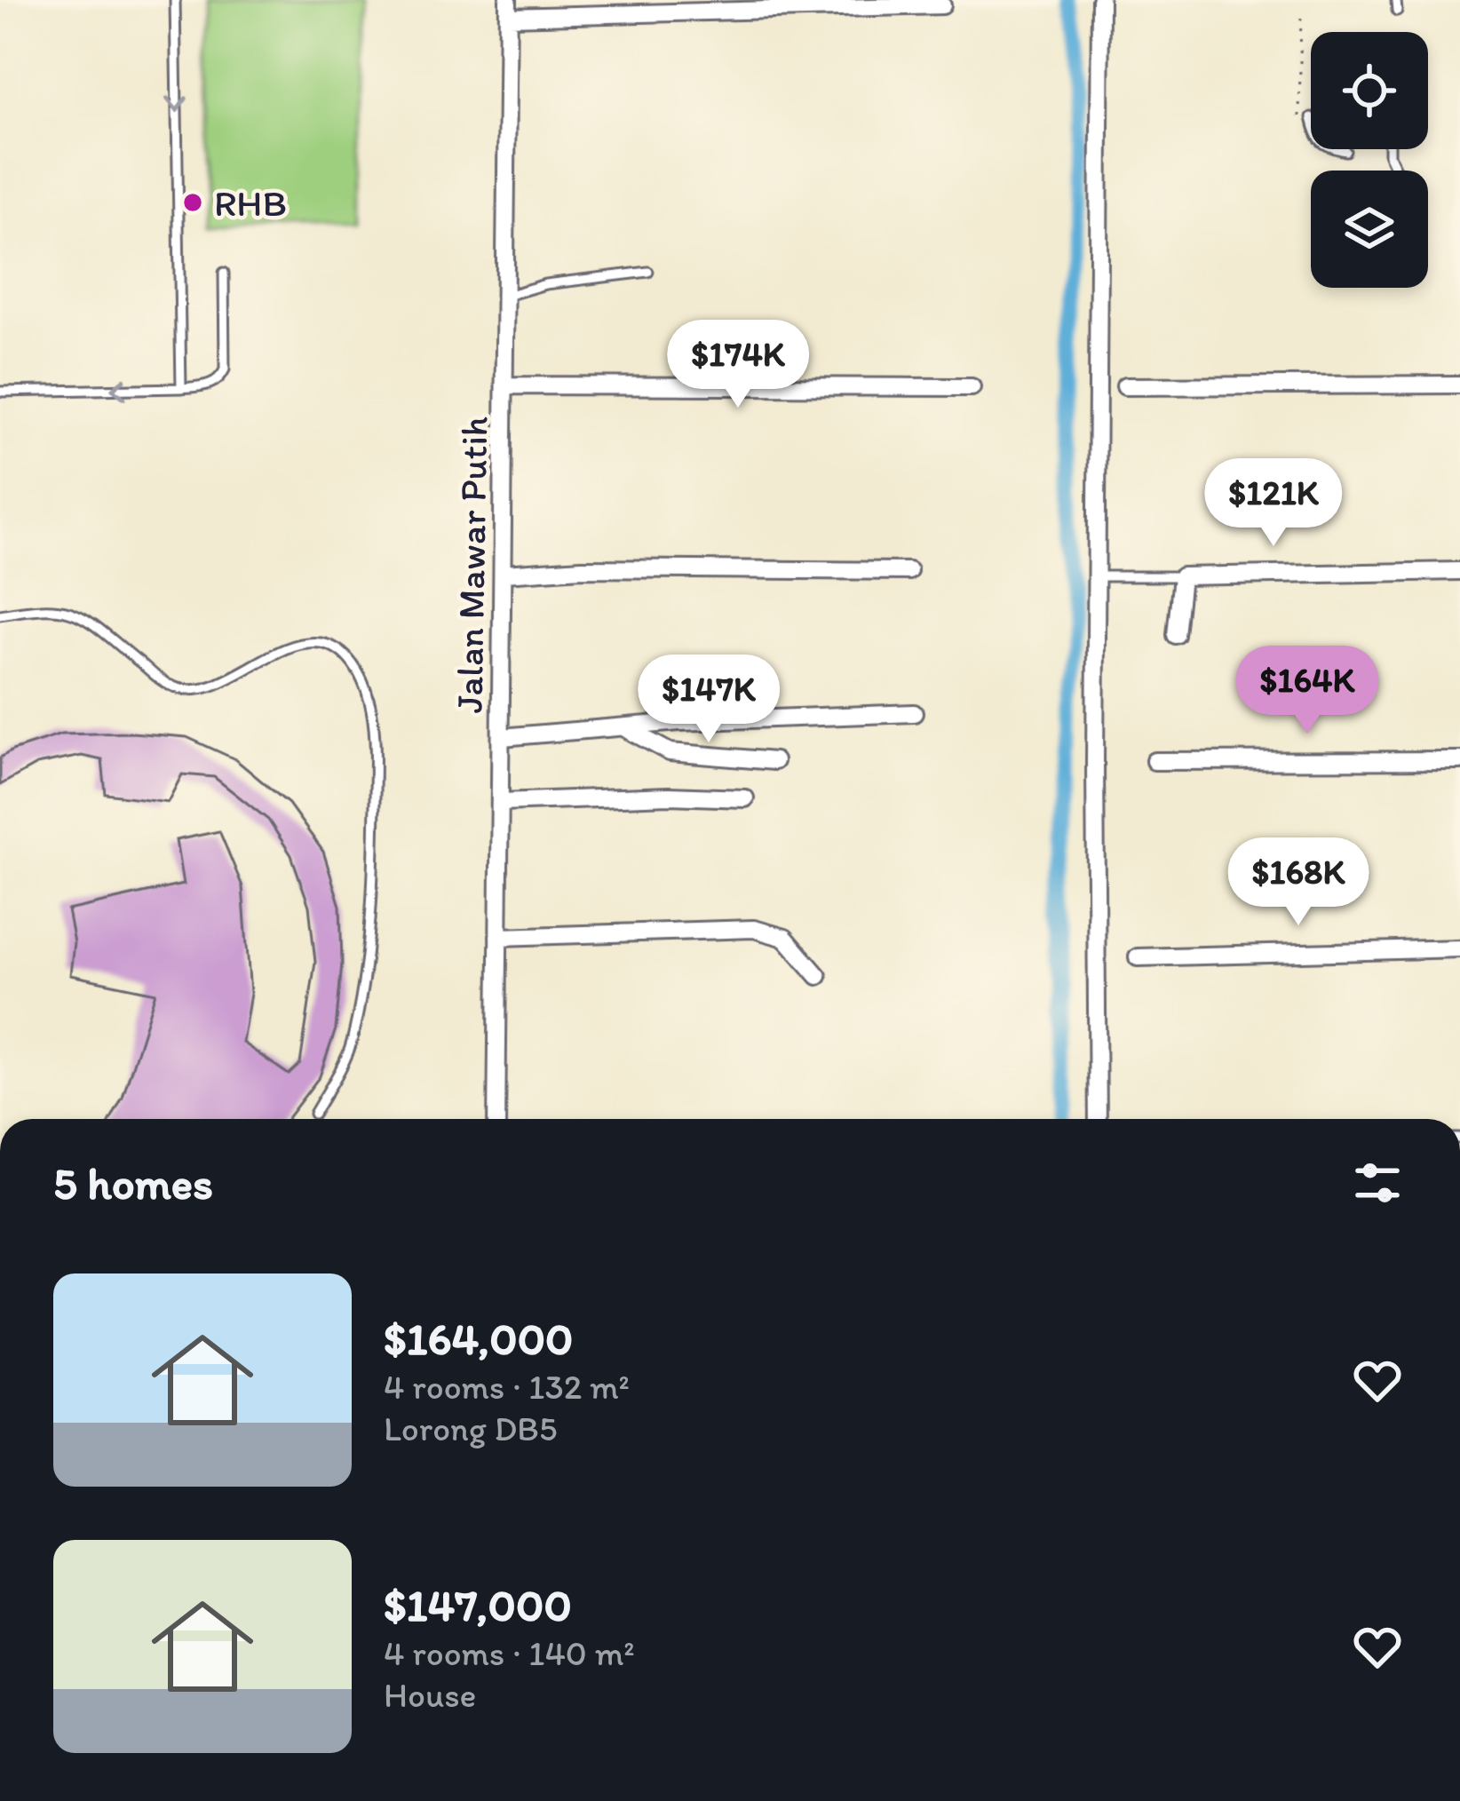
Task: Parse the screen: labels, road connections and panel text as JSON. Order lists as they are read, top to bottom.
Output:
{
  "streets": {
    "street": ["Jalan Mawar Putih"]
  },
  "places": ["RHB"],
  "page": {
    "price": [
      "$174K",
      "$121K",
      "$164K",
      "$147K",
      "$168K"
    ],
    "heading": "5 homes",
    "list": [
      {
        "name": "$164,000",
        "note": "4 rooms · 132 m² · Lorong DB5"
      },
      {
        "name": "$147,000",
        "note": "4 rooms · 140 m² · House"
      }
    ]
  }
}
